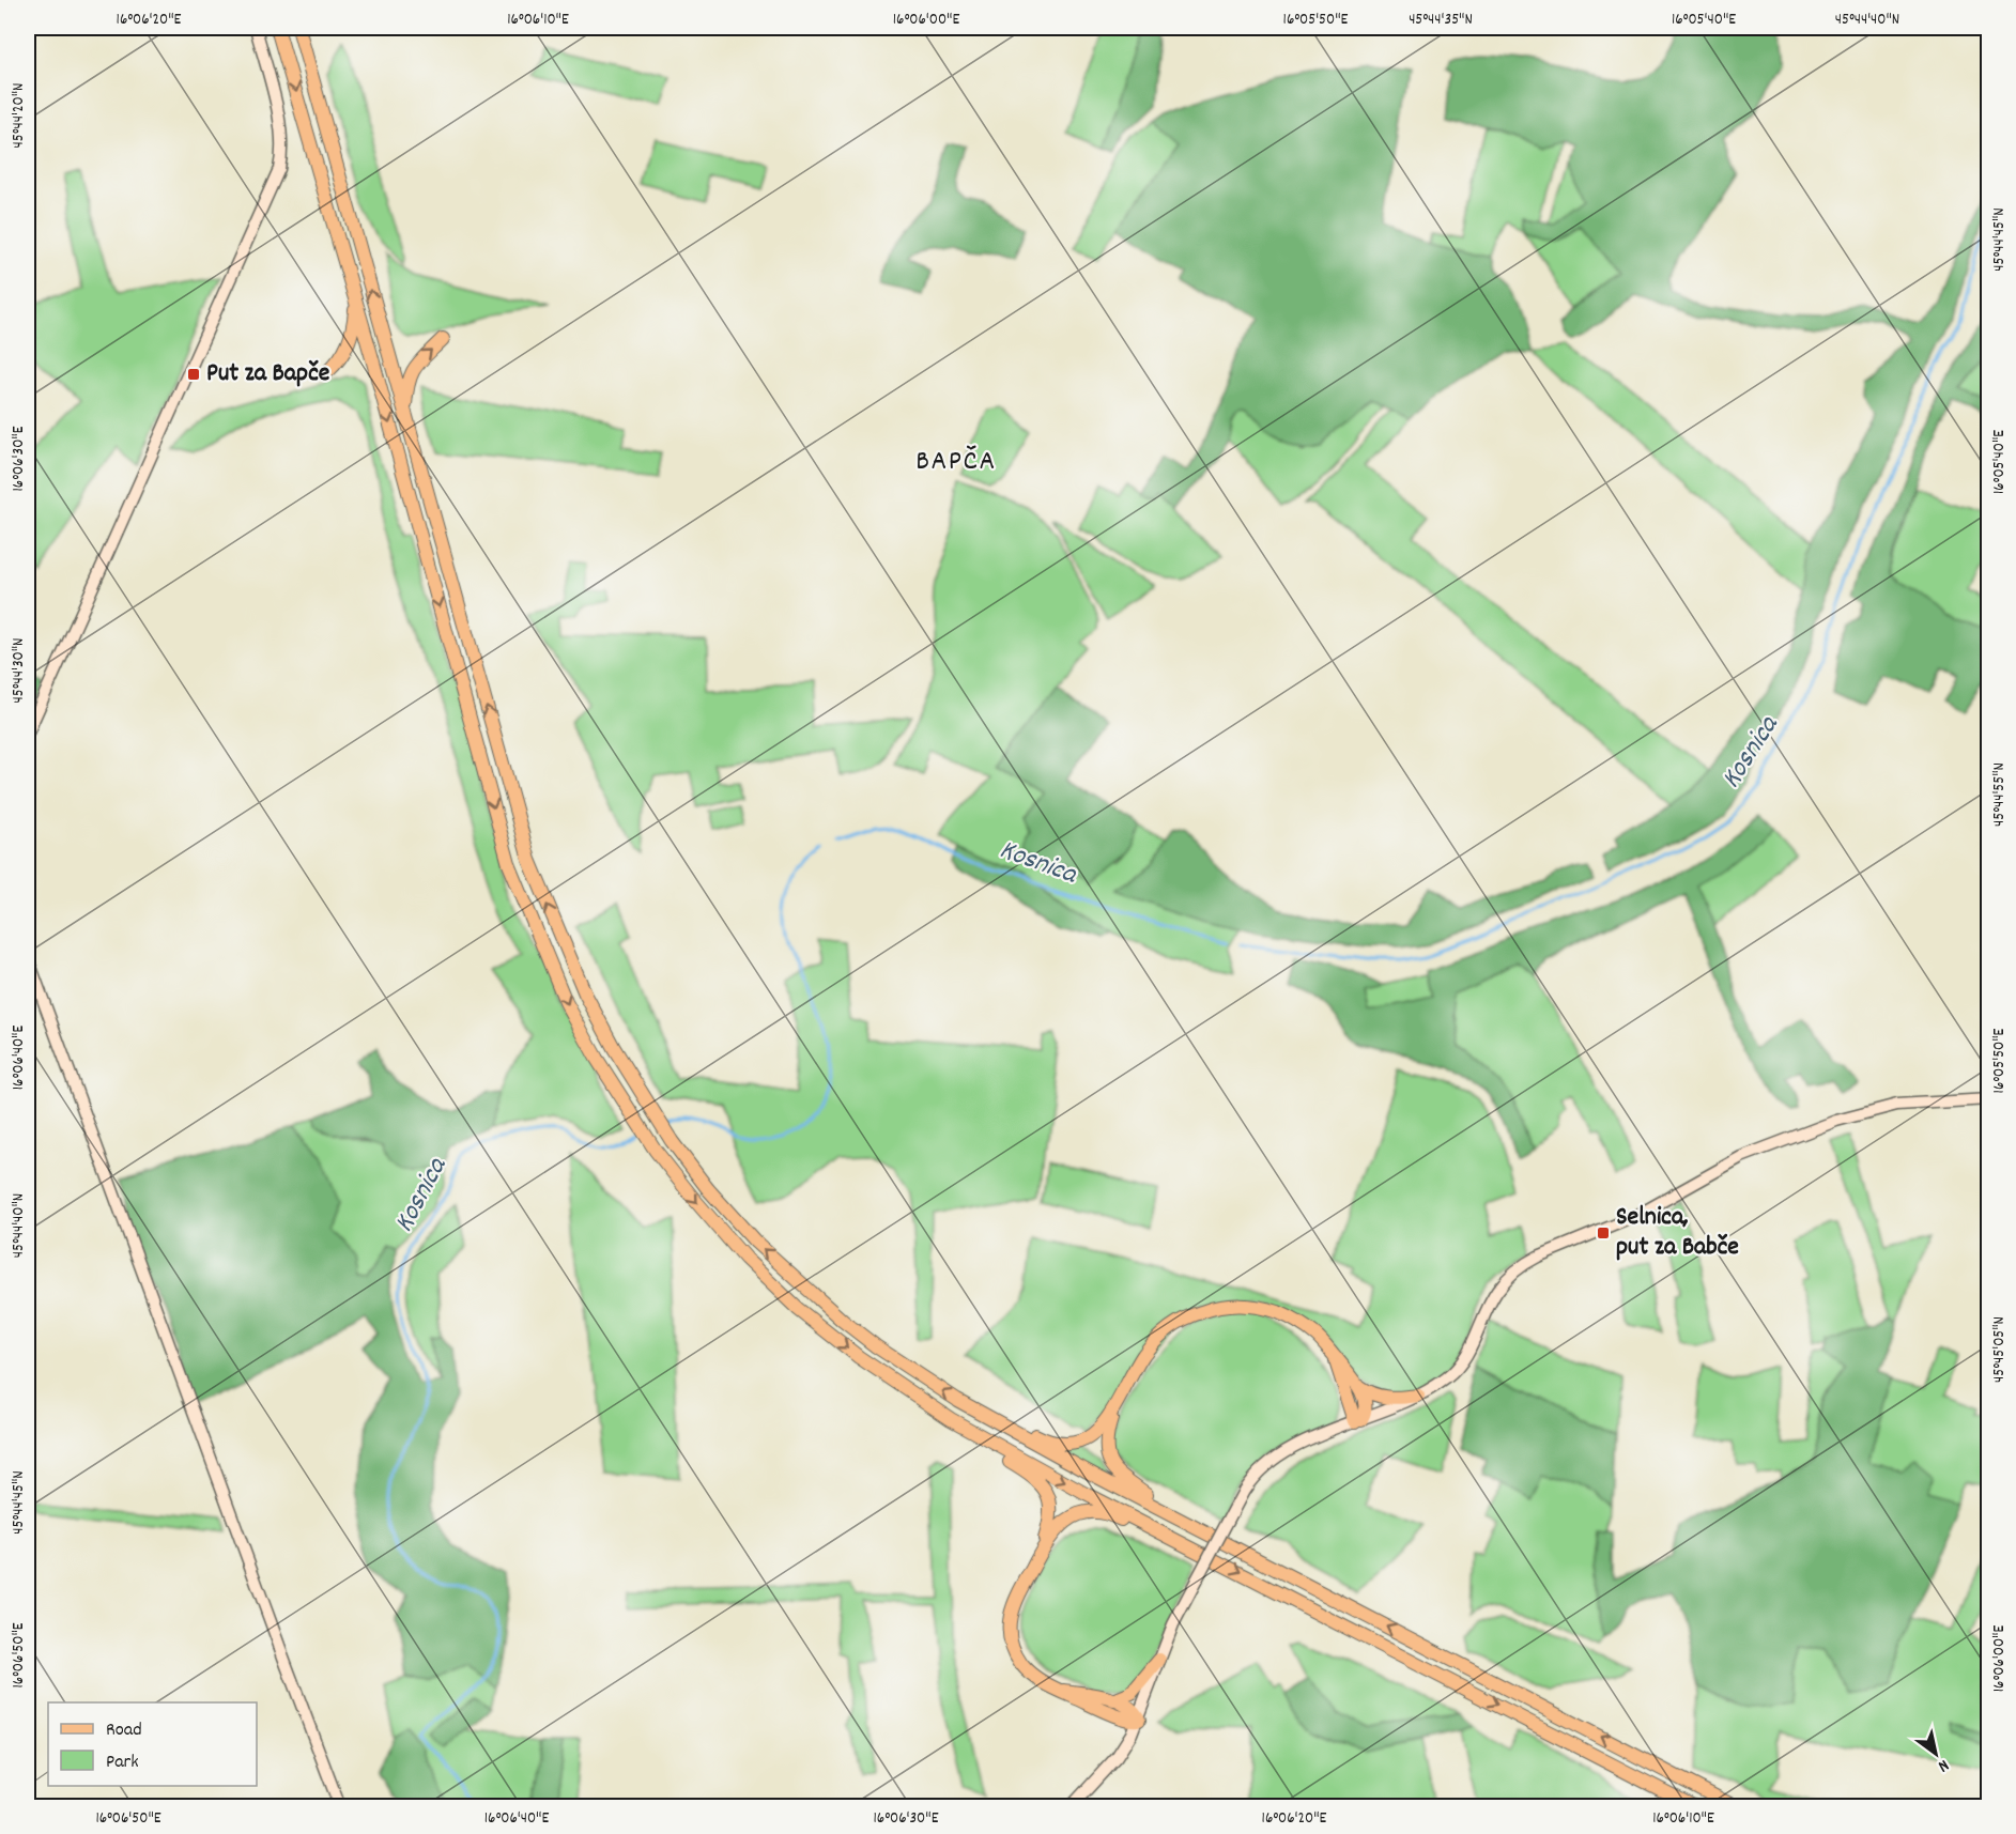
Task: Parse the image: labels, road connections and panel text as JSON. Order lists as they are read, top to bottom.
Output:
{
  "districts": ["BAPČA"],
  "water": ["Kosnica"],
  "places": {
    "transit": ["Put za Bapče", "Selnica, put za Babče"]
  },
  "legend": ["Road", "Park"],
  "north": "bottom right",
  "coordinates": [
    "16°06'20\"E",
    "16°06'10\"E",
    "16°06'00\"E",
    "16°05'50\"E",
    "45°44'35\"N",
    "16°05'40\"E",
    "45°44'40\"N",
    "45°44'20\"N",
    "45°44'45\"N",
    "16°06'30\"E",
    "45°44'30\"N",
    "45°44'55\"N",
    "16°06'40\"E",
    "45°45'05\"N",
    "16°06'50\"E"
  ]
}
